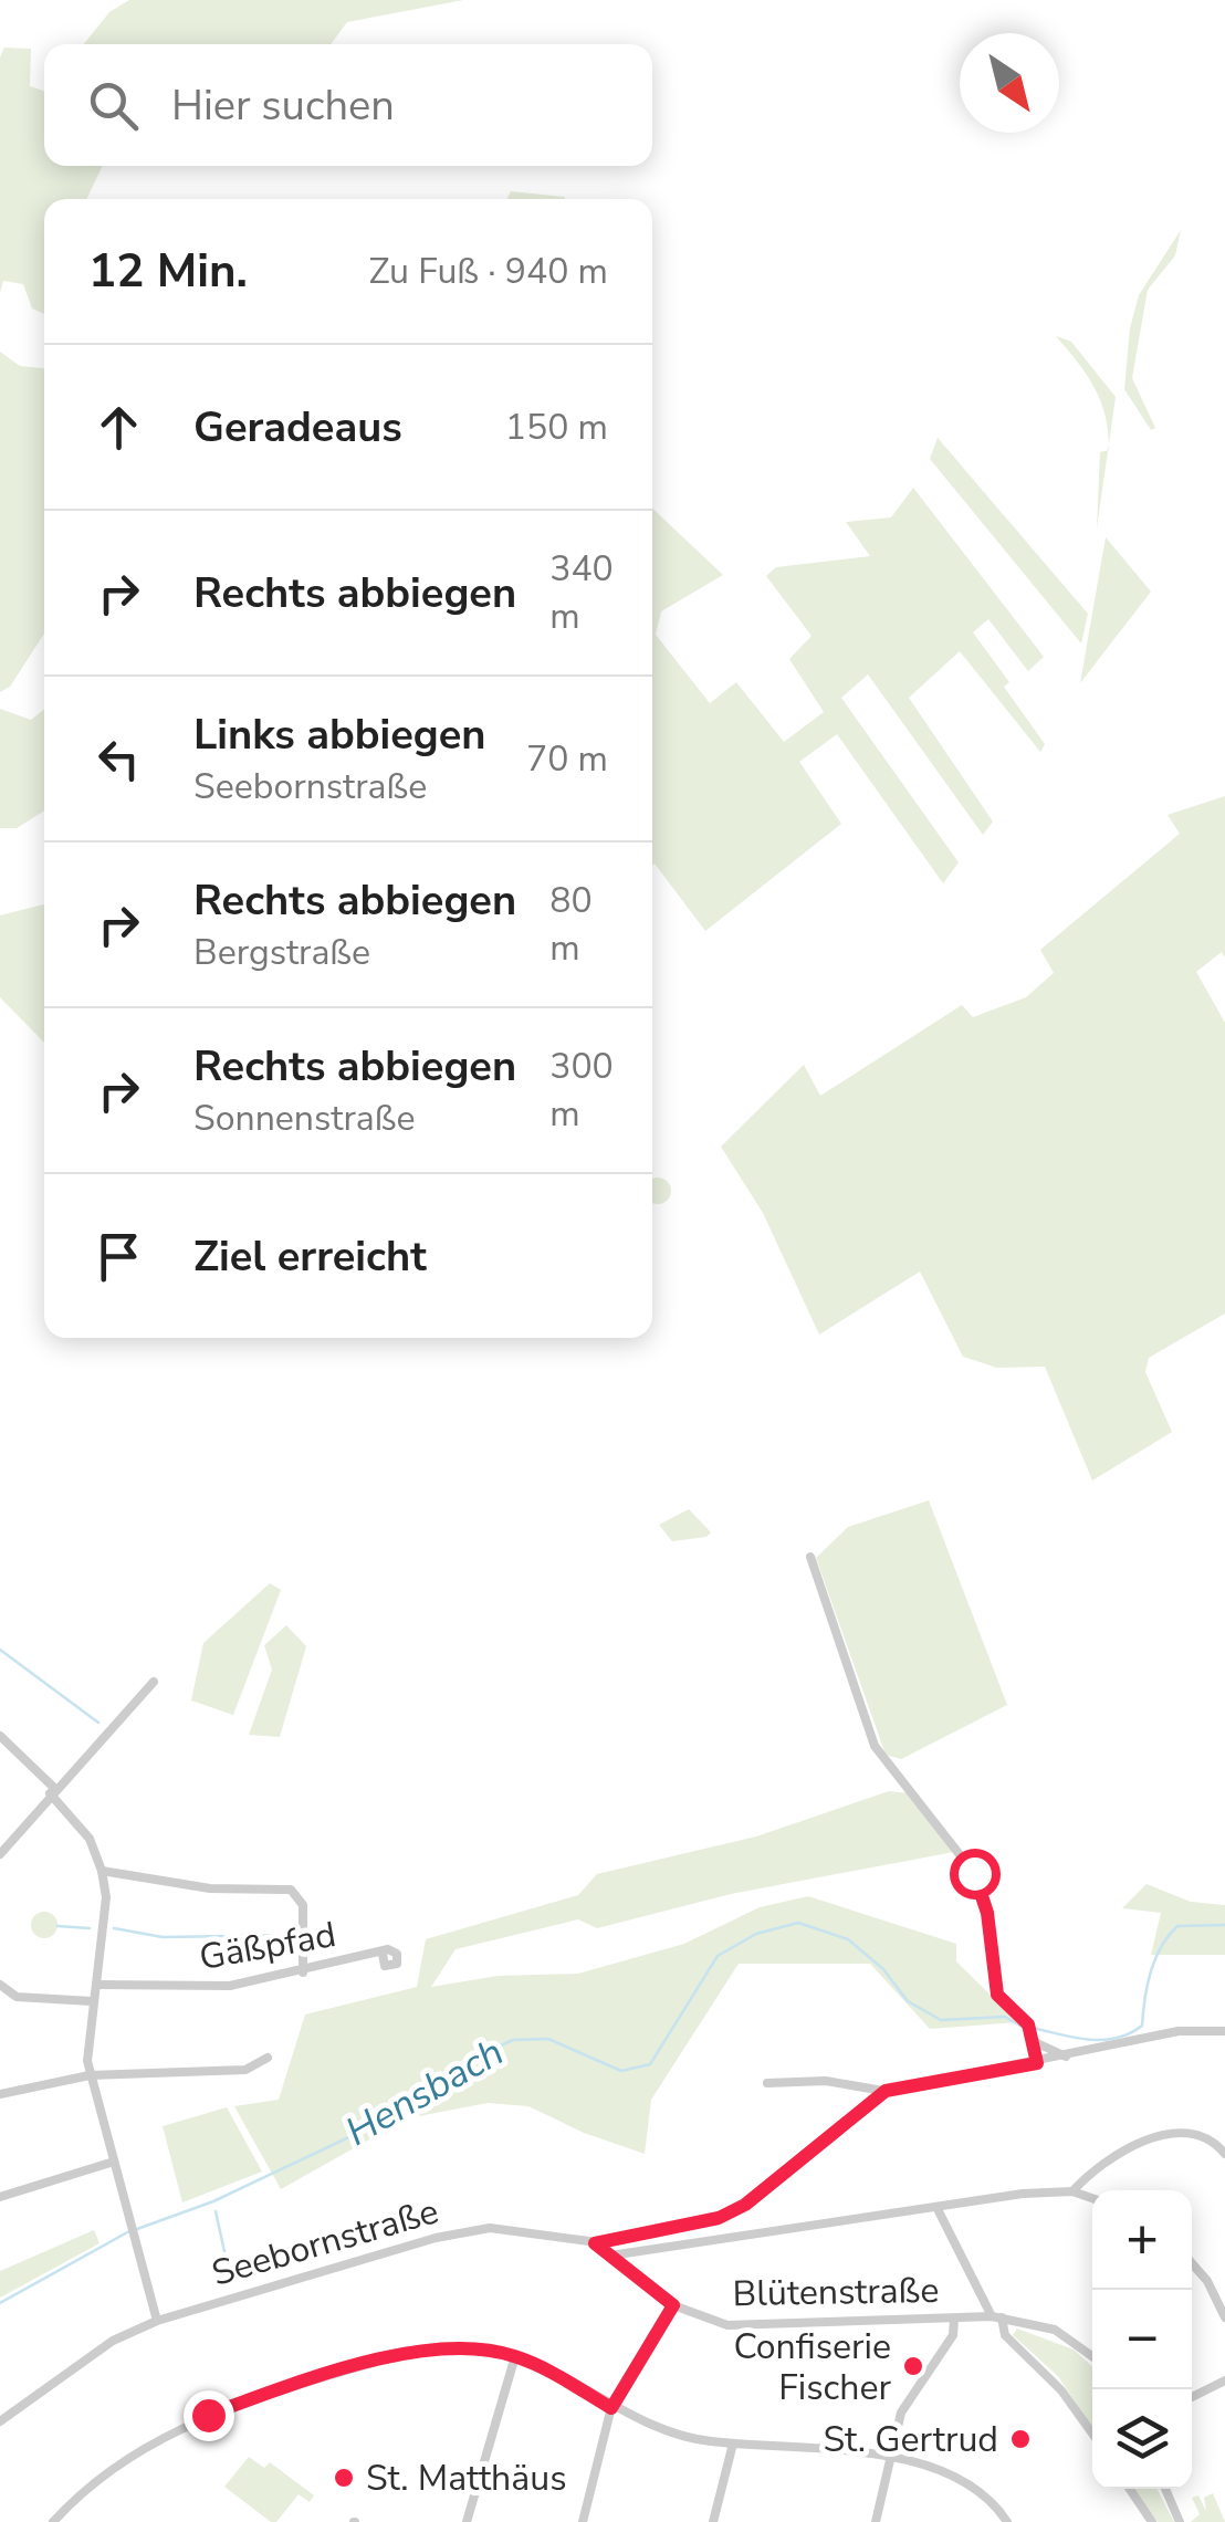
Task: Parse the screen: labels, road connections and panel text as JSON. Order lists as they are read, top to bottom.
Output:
{
  "streets": {
    "street": ["Gäßpfad", "Seebornstraße", "Blütenstraße"]
  },
  "crossings": [
    ["Seebornstraße", "Blütenstraße"]
  ],
  "water": ["Hensbach"],
  "places": ["Confiserie Fischer", "St. Gertrud", "St. Matthäus"],
  "north": "bottom right",
  "page": {
    "search": "Hier suchen",
    "heading": ["12 Min.", "Zu Fuß · 940 m"],
    "list": [
      ["Geradeaus", "150 m"],
      ["Rechts abbiegen", "340 m"],
      ["Links abbiegen", "Seebornstraße", "70 m"],
      ["Rechts abbiegen", "Bergstraße", "80 m"],
      ["Rechts abbiegen", "Sonnenstraße", "300 m"],
      "Ziel erreicht"
    ],
    "map_buttons": ["+", "−"]
  }
}
